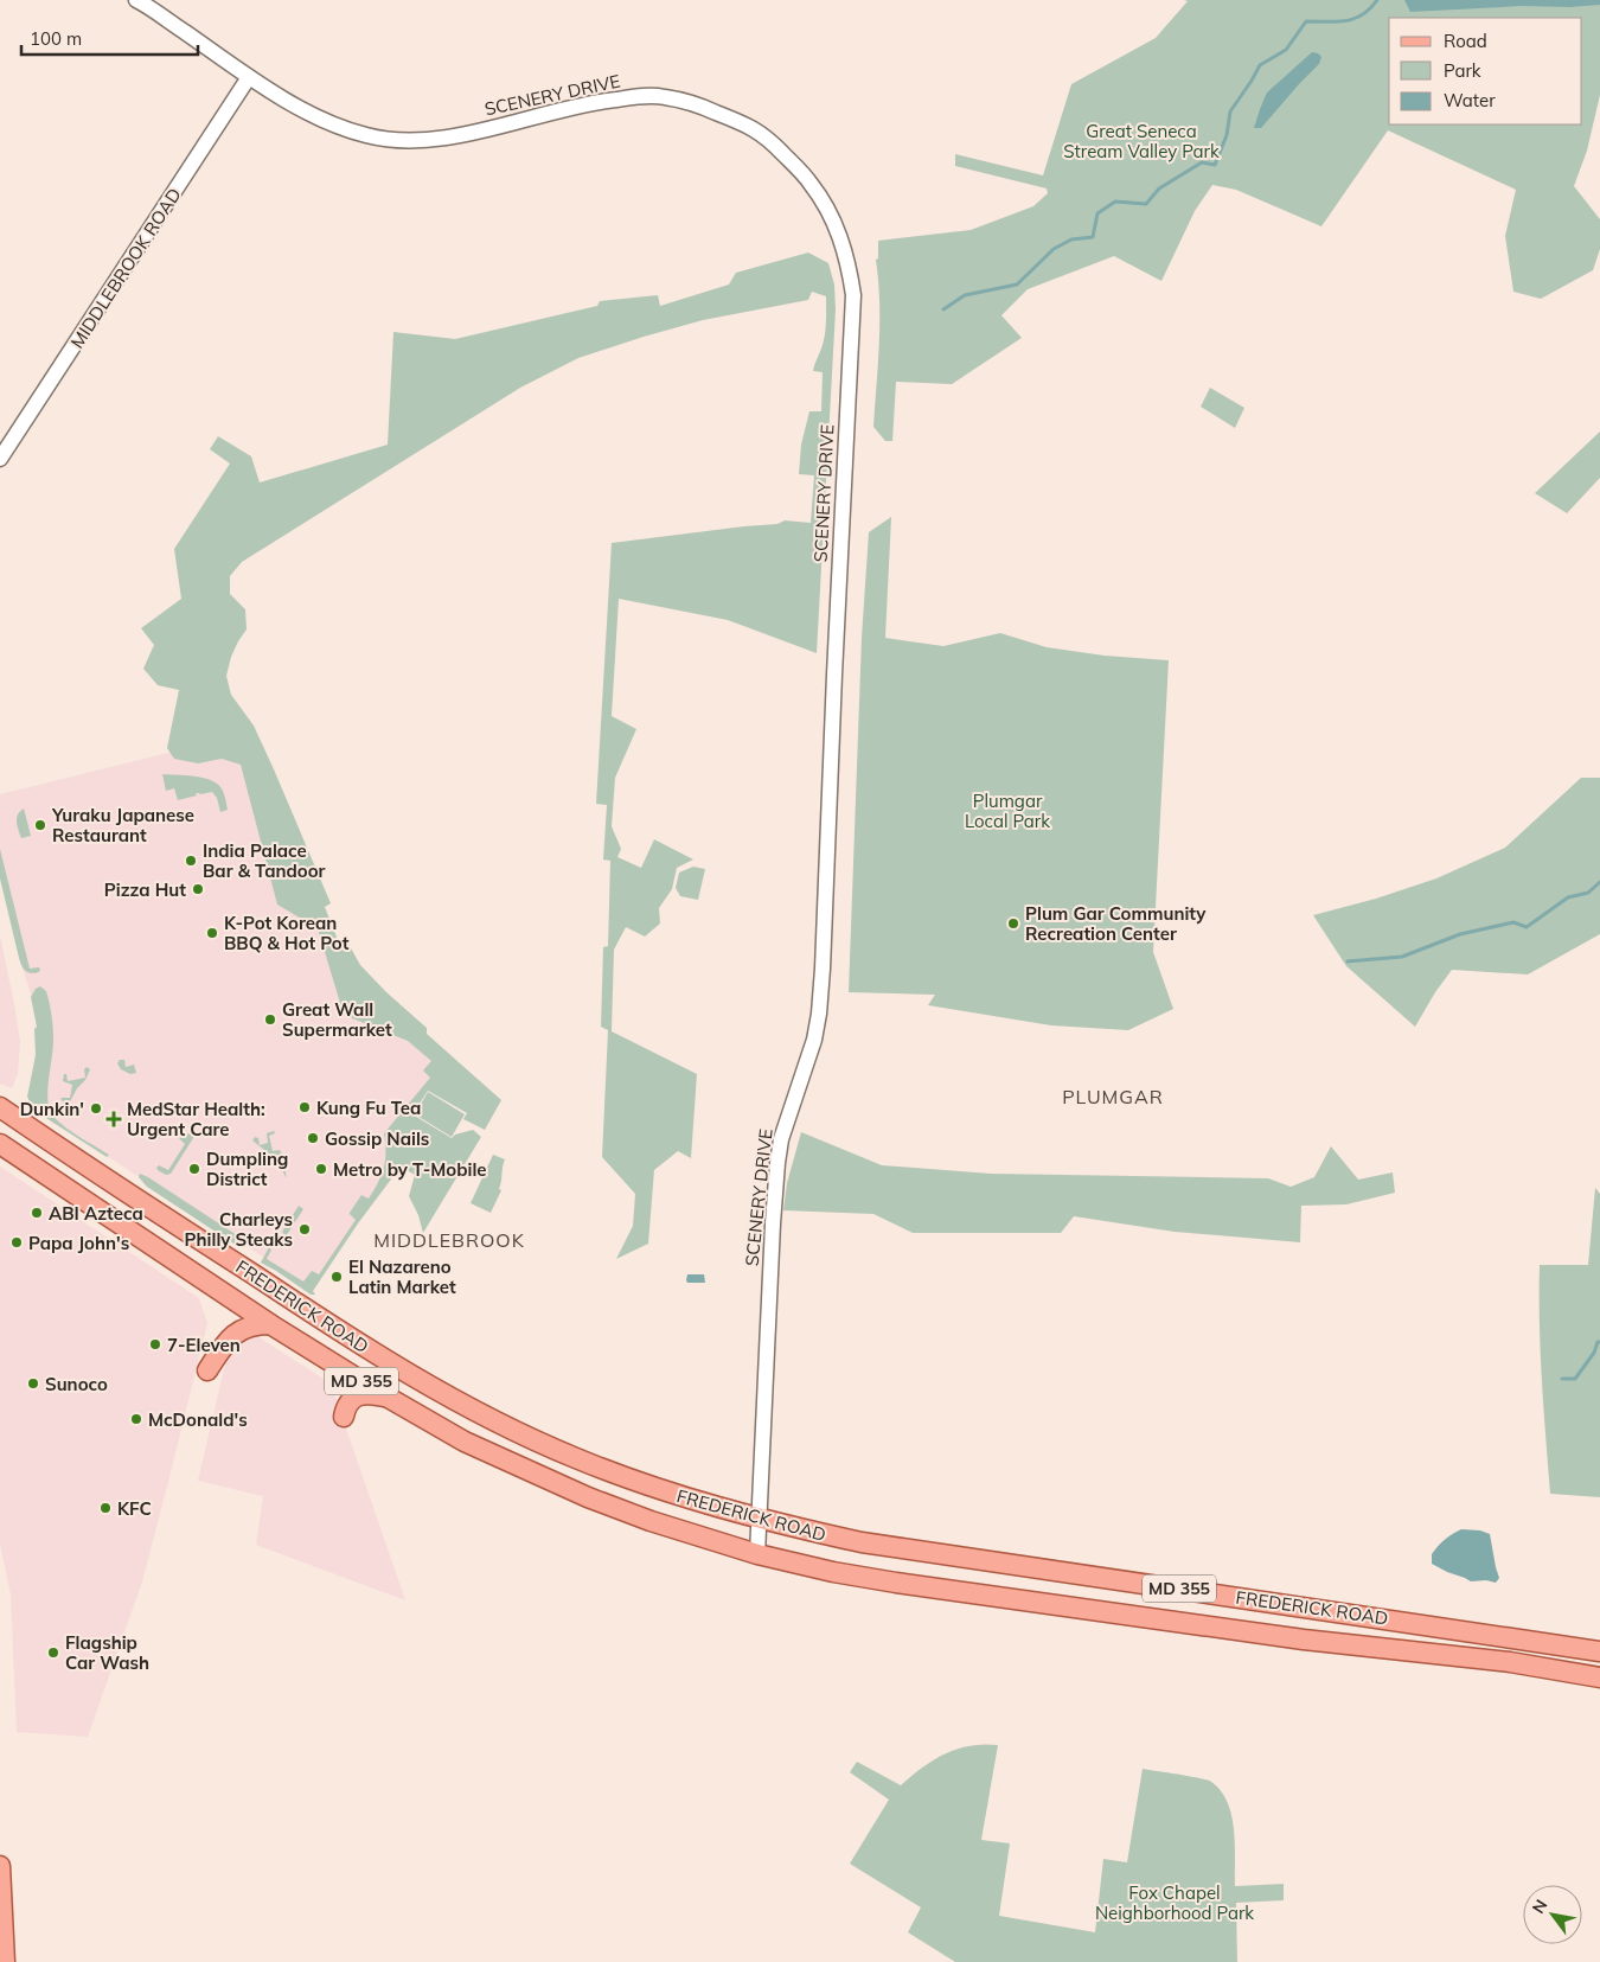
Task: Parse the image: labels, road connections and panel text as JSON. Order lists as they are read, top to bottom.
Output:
{
  "streets": {
    "main road": ["FREDERICK ROAD", "MD 355"],
    "street": ["SCENERY DRIVE", "MIDDLEBROOK ROAD"]
  },
  "crossings": [
    ["SCENERY DRIVE", "MIDDLEBROOK ROAD"],
    ["SCENERY DRIVE", "FREDERICK ROAD"]
  ],
  "districts": ["PLUMGAR", "MIDDLEBROOK"],
  "parks": ["Great Seneca Stream Valley Park", "Plumgar Local Park", "Fox Chapel Neighborhood Park"],
  "places": {
    "other": [
      "Yuraku Japanese Restaurant",
      "India Palace Bar & Tandoor",
      "Pizza Hut",
      "Plum Gar Community Recreation Center",
      "K-Pot Korean BBQ & Hot Pot",
      "Great Wall Supermarket",
      "Kung Fu Tea",
      "Dunkin'",
      "Gossip Nails",
      "Dumpling District",
      "Metro by T-Mobile",
      "ABI Azteca",
      "Charleys Philly Steaks",
      "Papa John's",
      "El Nazareno Latin Market",
      "7-Eleven",
      "Sunoco",
      "McDonald's",
      "KFC",
      "Flagship Car Wash"
    ],
    "health": ["MedStar Health: Urgent Care"]
  },
  "legend": ["Road", "Park", "Water"],
  "scale_bar": "100 m",
  "north": "top left"
}
